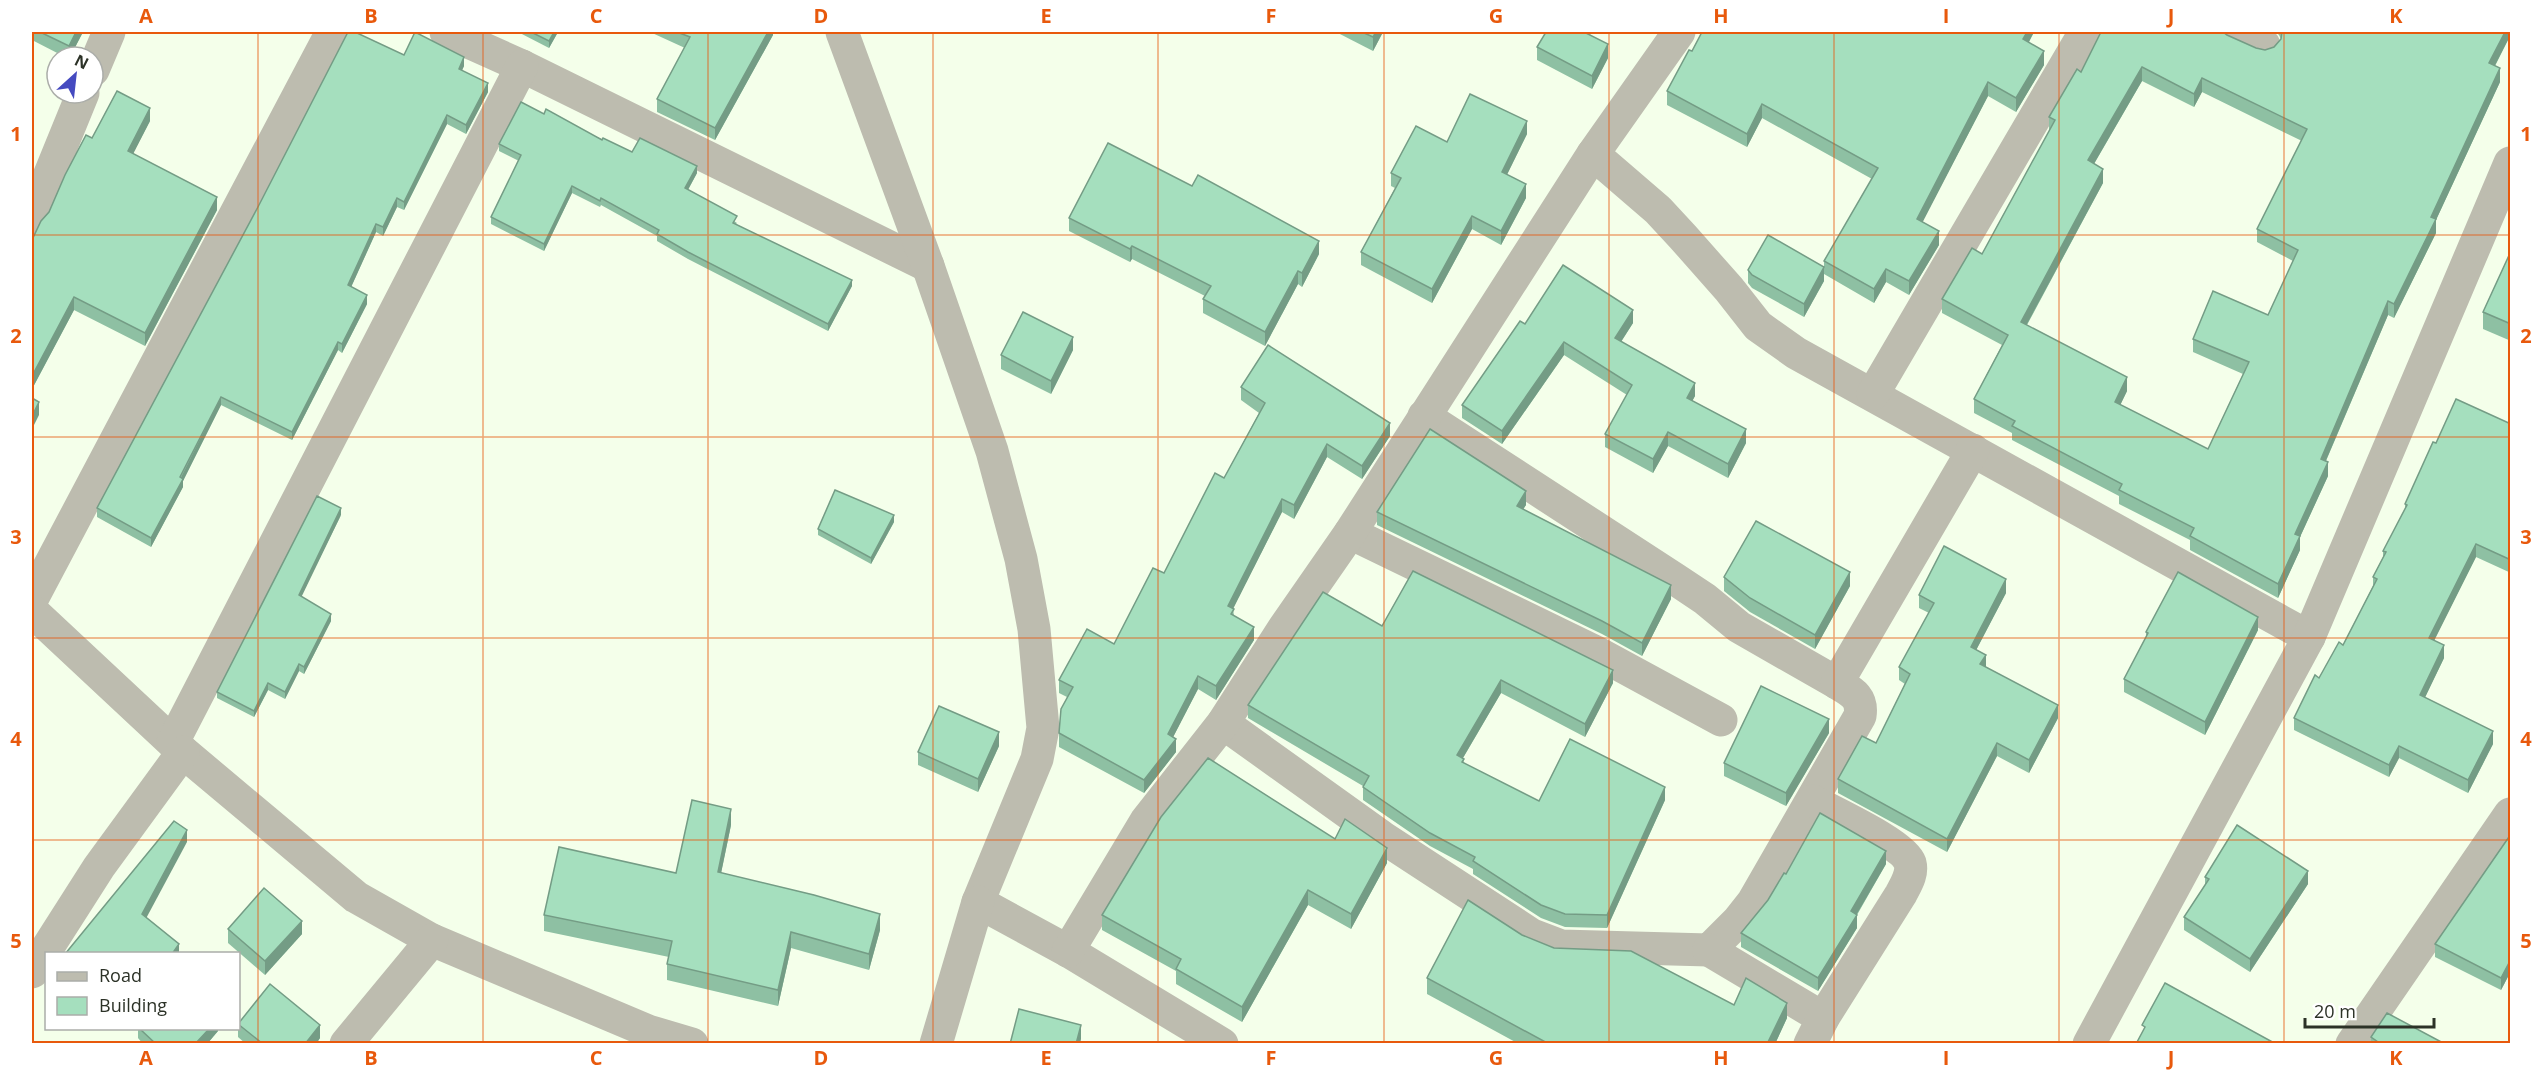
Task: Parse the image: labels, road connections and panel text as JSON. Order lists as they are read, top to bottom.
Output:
{
  "legend": ["Road", "Building"],
  "scale_bar": "20 m",
  "north": "top right",
  "grid": {
    "columns": [
      "A",
      "B",
      "C",
      "D",
      "E",
      "F",
      "G",
      "H",
      "I",
      "J",
      "K"
    ],
    "rows": [
      "1",
      "2",
      "3",
      "4",
      "5"
    ]
  }
}
